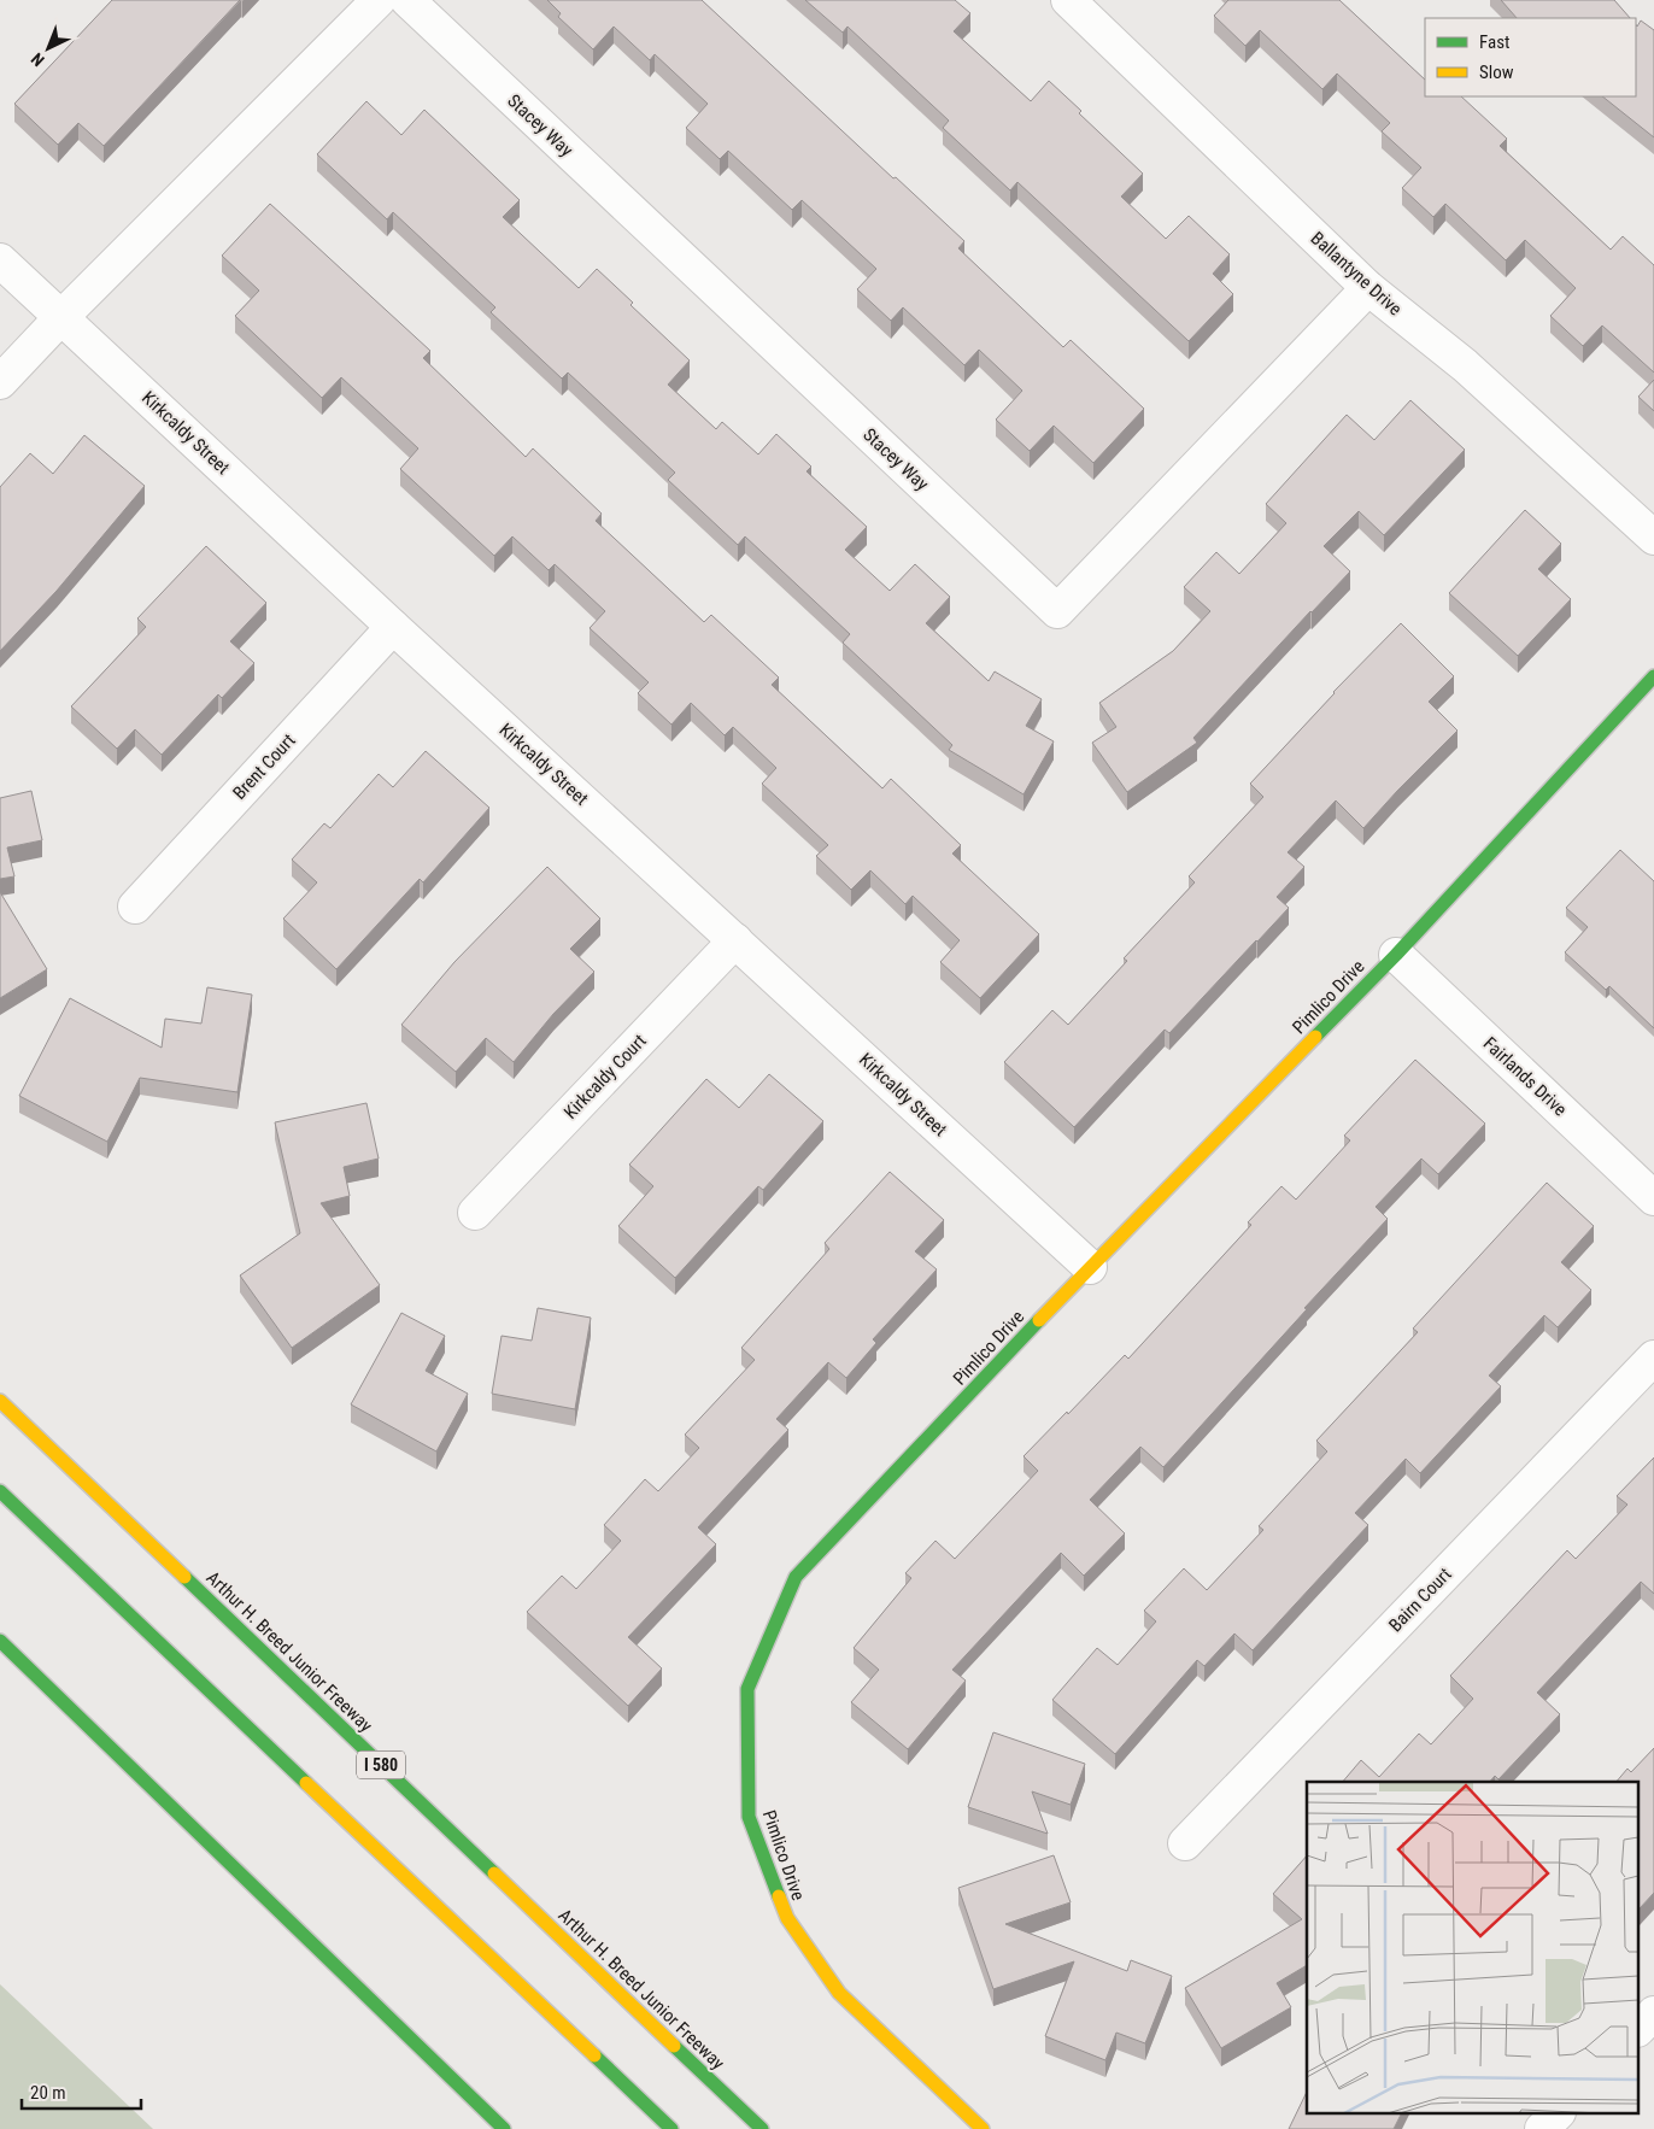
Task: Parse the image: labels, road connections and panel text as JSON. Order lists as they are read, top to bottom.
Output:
{
  "streets": {
    "main road": ["Pimlico Drive", "Arthur H. Breed Junior Freeway", "I 580"],
    "street": [
      "Stacey Way",
      "Ballantyne Drive",
      "Kirkcaldy Street",
      "Brent Court",
      "Kirkcaldy Court",
      "Fairlands Drive",
      "Bairn Court"
    ]
  },
  "crossings": [
    ["Stacey Way", "Ballantyne Drive"],
    ["Kirkcaldy Street", "Brent Court"],
    ["Kirkcaldy Street", "Pimlico Drive"],
    ["Kirkcaldy Street", "Kirkcaldy Court"],
    ["Pimlico Drive", "Fairlands Drive"]
  ],
  "legend": ["Fast", "Slow"],
  "scale_bar": "20 m",
  "north": "bottom left"
}
